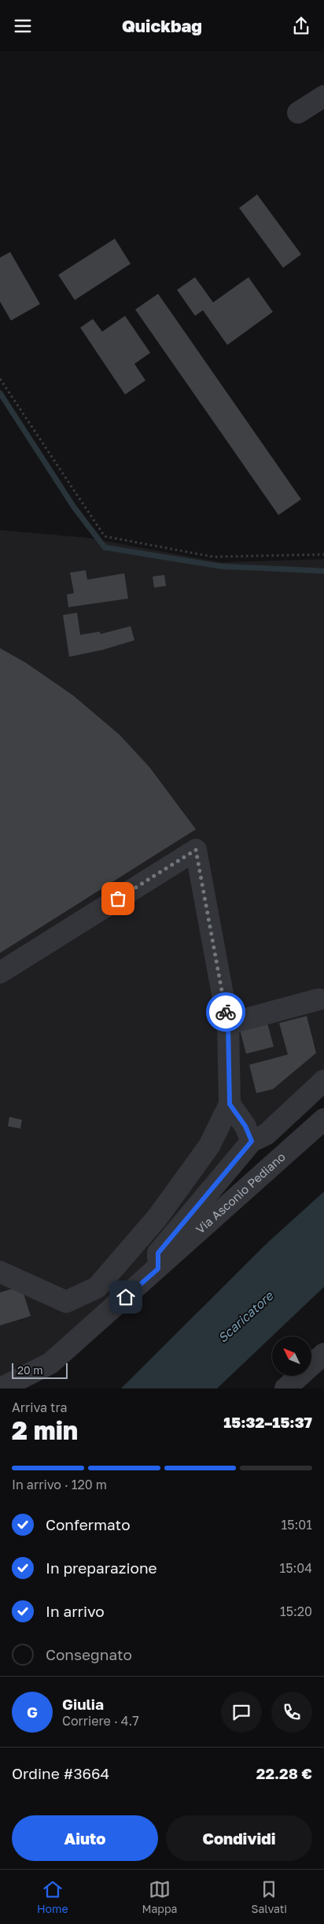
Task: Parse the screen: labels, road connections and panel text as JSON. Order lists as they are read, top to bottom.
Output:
{
  "streets": {
    "street": ["Via Asconio Pediano"]
  },
  "water": ["Scaricatore"],
  "scale_bar": "20 m",
  "north": "top left",
  "page": {
    "header": "Quickbag",
    "scale": "20 m",
    "heading": ["2 min", "Arriva tra", "15:32–15:37"],
    "panel": [
      "Giulia",
      "Corriere · 4.7",
      "Ordine #3664",
      "22.28 €"
    ],
    "bar": "In arrivo · 120 m",
    "list": [
      ["Confermato", "15:01"],
      ["In preparazione", "15:04"],
      ["In arrivo", "15:20"],
      "Consegnato"
    ],
    "round": "G",
    "buttons": ["Aiuto", "Condividi"],
    "tabs": ["Home", "Mappa", "Salvati"]
  }
}
